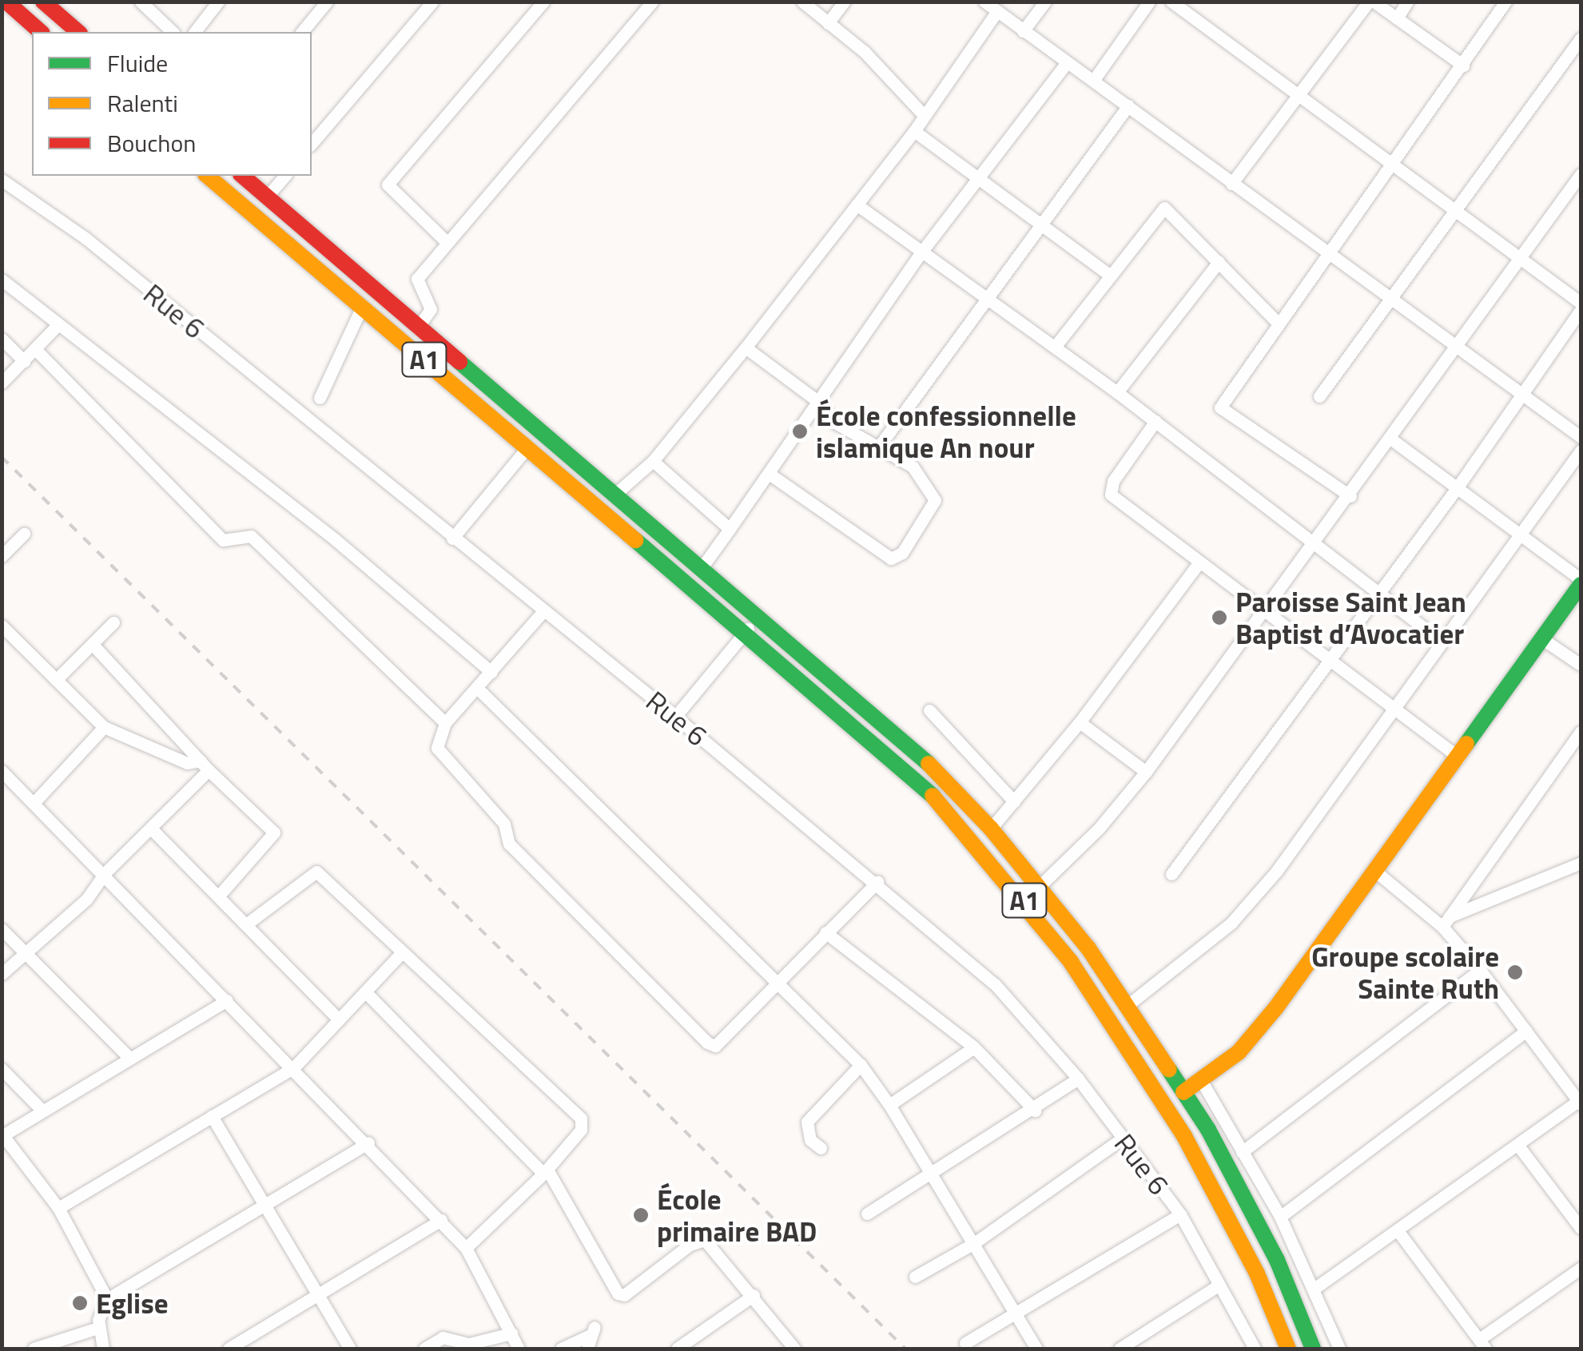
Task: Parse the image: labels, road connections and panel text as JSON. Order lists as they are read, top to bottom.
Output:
{
  "streets": {
    "main road": ["A1"],
    "street": ["Rue 6"]
  },
  "places": [
    "École confessionnelle islamique An nour",
    "Paroisse Saint Jean Baptist d’Avocatier",
    "Groupe scolaire Sainte Ruth",
    "École primaire BAD",
    "Eglise"
  ],
  "legend": ["Fluide", "Ralenti", "Bouchon"]
}
